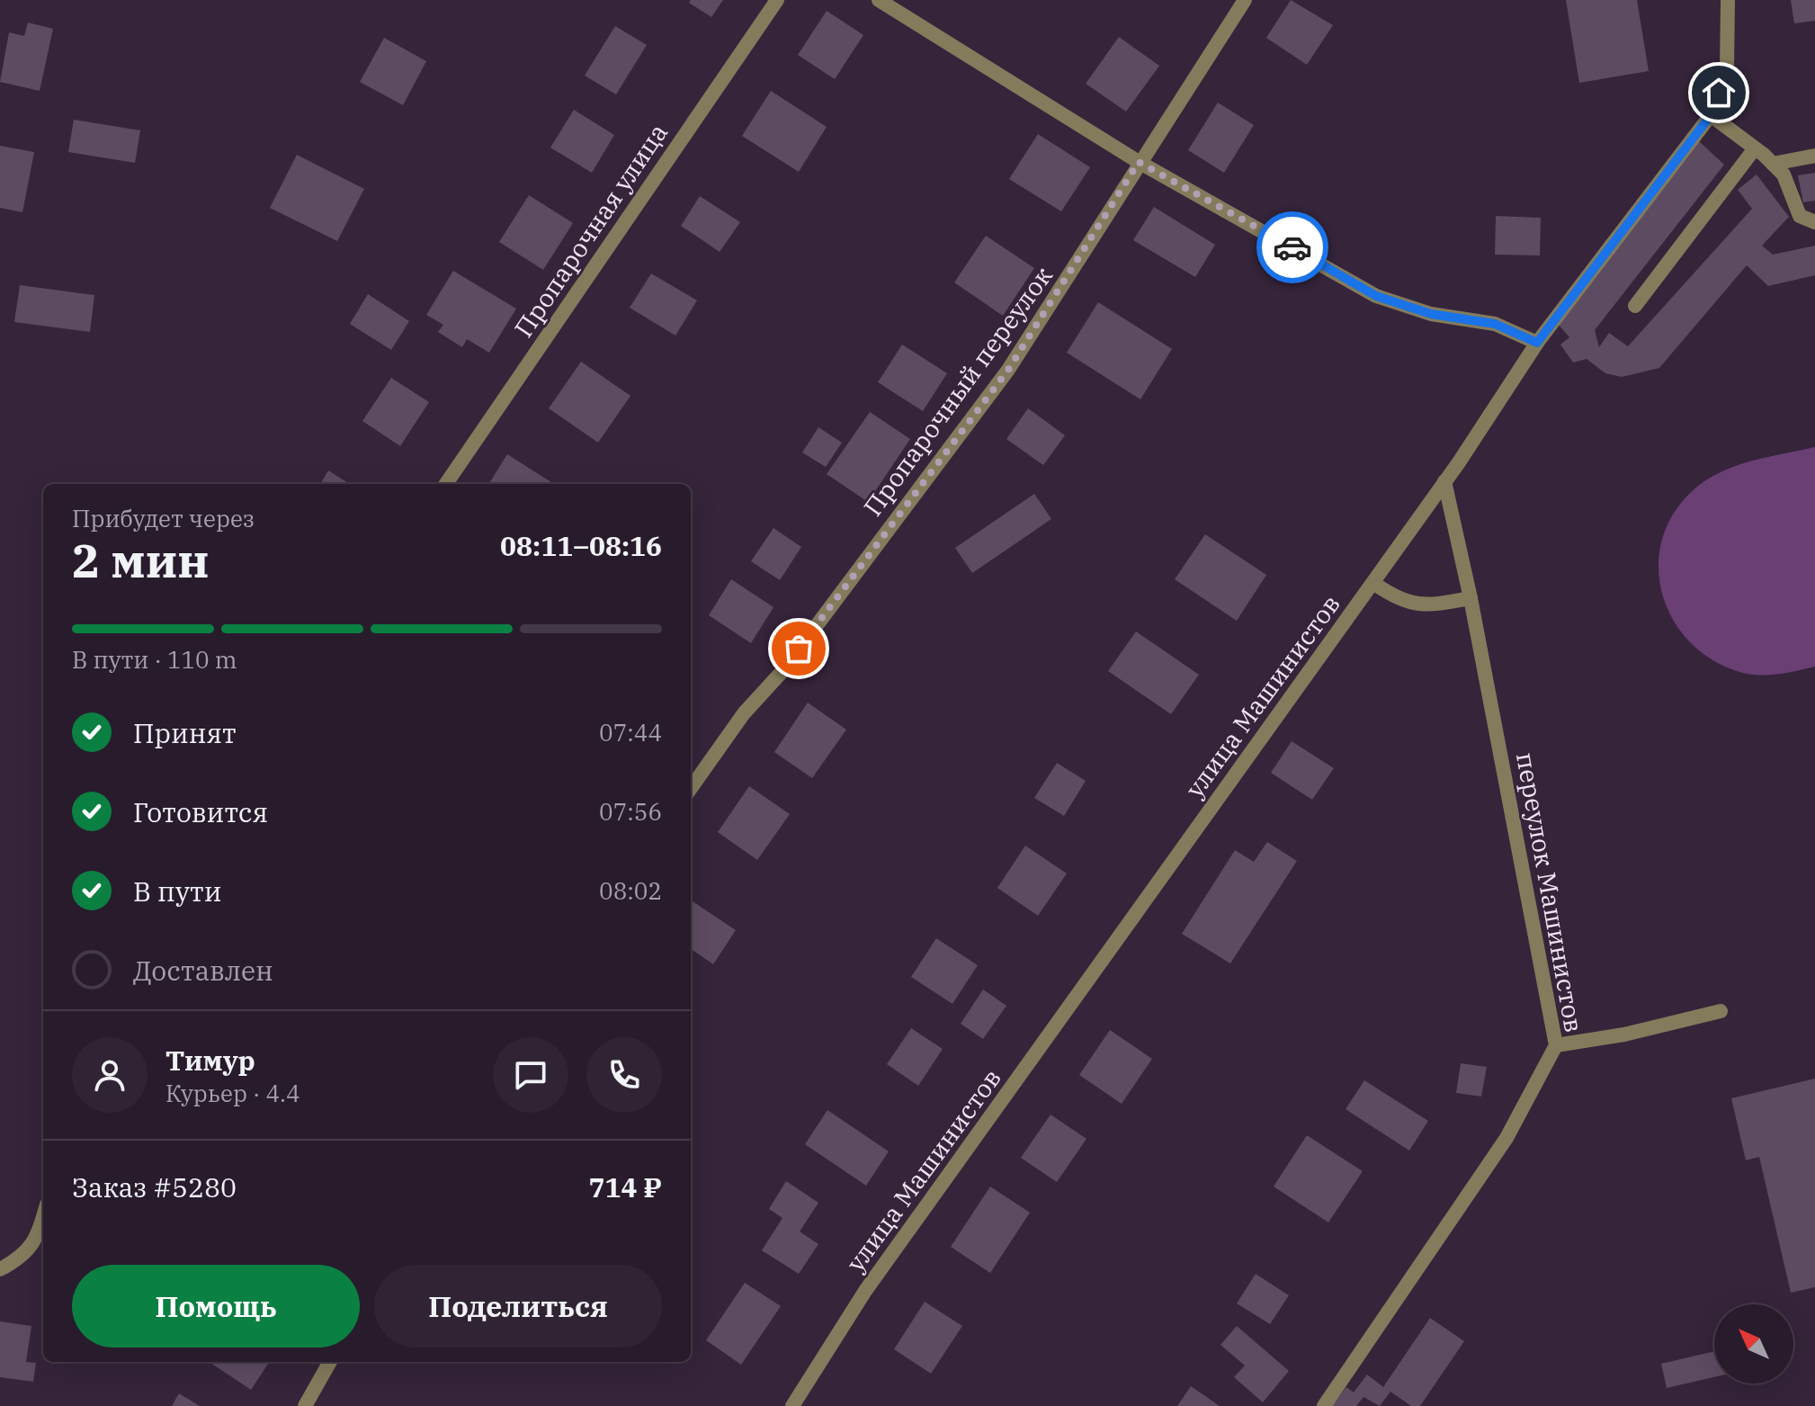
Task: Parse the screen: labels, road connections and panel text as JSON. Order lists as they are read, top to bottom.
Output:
{
  "streets": {
    "street": [
      "Пропарочная улица",
      "Пропарочный переулок",
      "улица Машинистов",
      "переулок Машинистов"
    ]
  },
  "crossings": [
    ["улица Машинистов", "переулок Машинистов"]
  ],
  "north": "top left",
  "page": {
    "heading": ["2 мин", "Прибудет через", "08:11–08:16"],
    "panel": [
      "Тимур",
      "Курьер · 4.4",
      "Заказ #5280",
      "714 ₽"
    ],
    "bar": "В пути · 110 m",
    "list": [
      ["Принят", "07:44"],
      ["Готовится", "07:56"],
      ["В пути", "08:02"],
      "Доставлен"
    ],
    "buttons": ["Помощь", "Поделиться"]
  }
}
